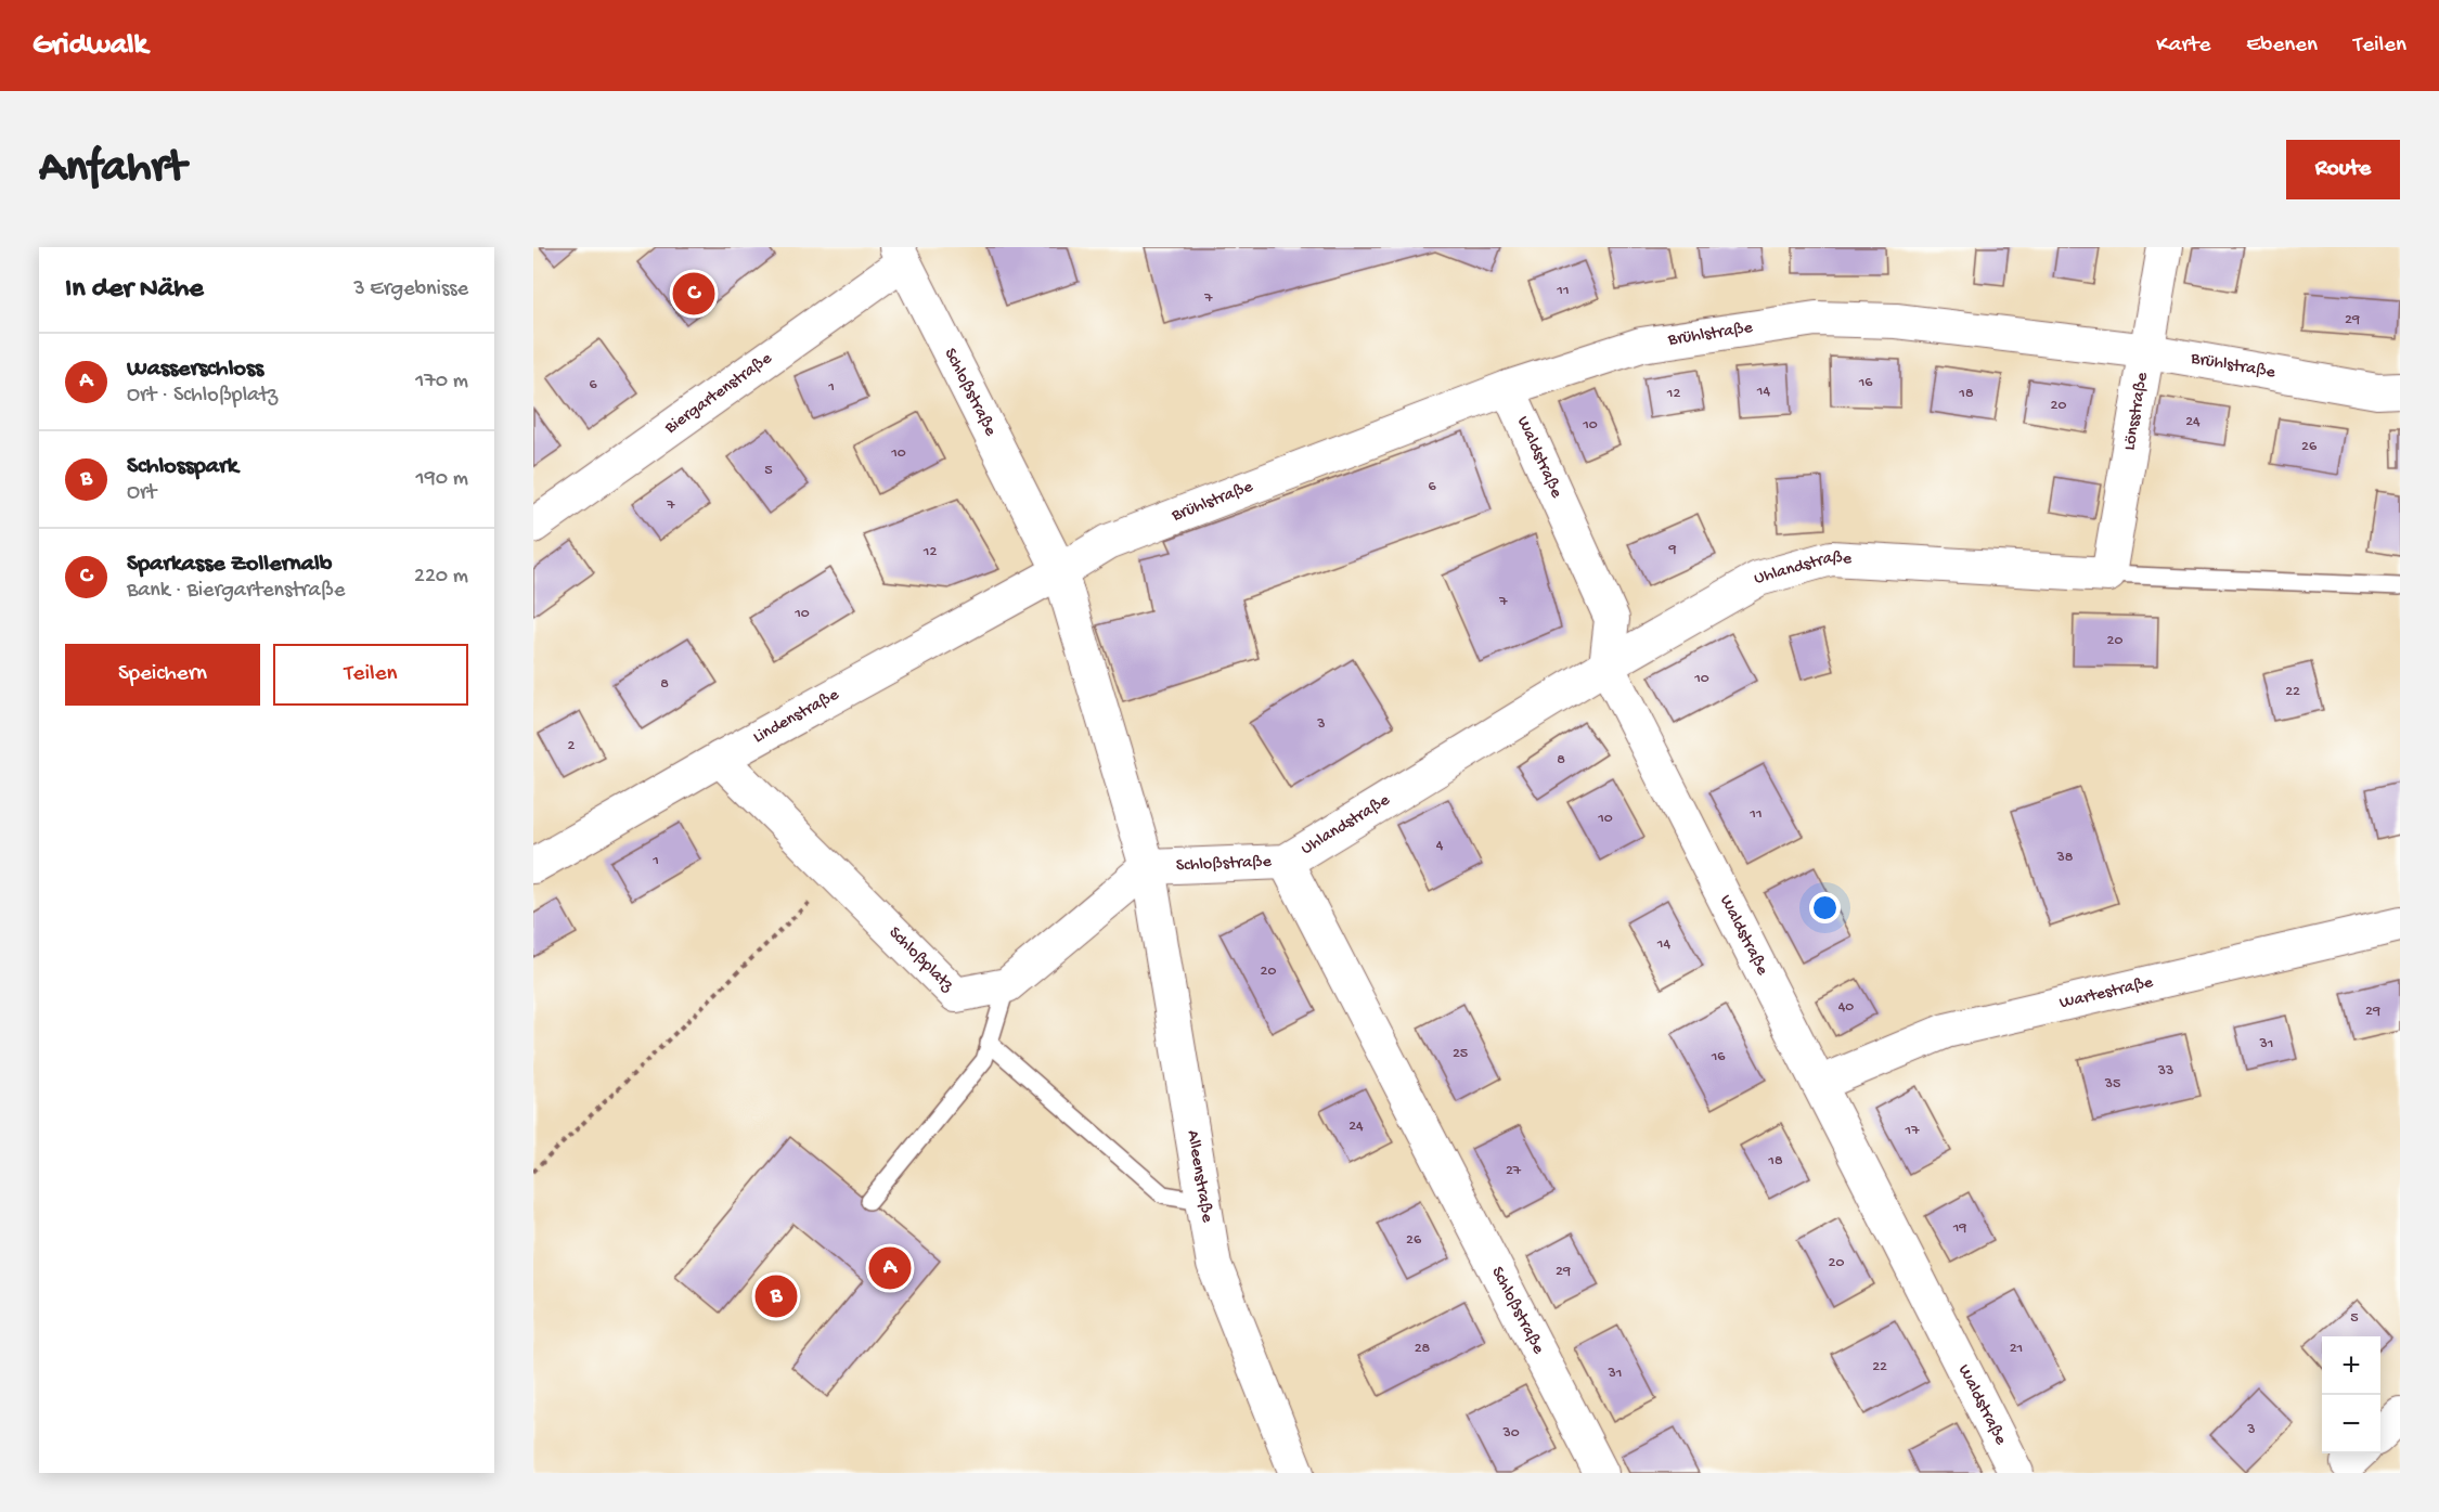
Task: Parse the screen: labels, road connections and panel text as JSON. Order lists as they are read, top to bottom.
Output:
{
  "streets": {
    "street": [
      "Brühlstraße",
      "Schloßstraße",
      "Biergartenstraße",
      "Lönsstraße",
      "Waldstraße",
      "Uhlandstraße",
      "Lindenstraße",
      "Schloßplatz",
      "Wartestraße",
      "Alleenstraße"
    ]
  },
  "crossings": [
    ["Brühlstraße", "Schloßstraße"],
    ["Brühlstraße", "Lönsstraße"],
    ["Brühlstraße", "Waldstraße"],
    ["Brühlstraße", "Lindenstraße"],
    ["Schloßstraße", "Biergartenstraße"],
    ["Schloßstraße", "Uhlandstraße"],
    ["Schloßstraße", "Lindenstraße"],
    ["Schloßstraße", "Schloßplatz"],
    ["Schloßstraße", "Alleenstraße"],
    ["Lönsstraße", "Uhlandstraße"],
    ["Waldstraße", "Uhlandstraße"],
    ["Waldstraße", "Wartestraße"],
    ["Lindenstraße", "Schloßplatz"],
    ["Schloßplatz", "Alleenstraße"]
  ],
  "house_numbers": [
    "11",
    "7",
    "29",
    "16",
    "6",
    "1",
    "14",
    "12",
    "18",
    "20",
    "24",
    "10",
    "26",
    "10",
    "5",
    "6",
    "7",
    "9",
    "12",
    "7",
    "10",
    "20",
    "10",
    "8",
    "22",
    "3",
    "2",
    "8",
    "11",
    "10",
    "4",
    "38",
    "1",
    "14",
    "20",
    "40",
    "29",
    "31",
    "25",
    "16",
    "33",
    "35",
    "24",
    "17",
    "18",
    "27",
    "19",
    "26",
    "20",
    "29",
    "5",
    "28",
    "21",
    "22",
    "31",
    "3",
    "30"
  ],
  "page": {
    "header": "Gridwalk",
    "nav": ["Karte", "Ebenen", "Teilen"],
    "buttons": [
      "Route",
      ["Speichern", "Teilen"]
    ],
    "title": "Anfahrt",
    "heading": ["In der Nähe", "3 Ergebnisse"],
    "pins": ["C", "A", "B"],
    "list": [
      {
        "mark": "A",
        "name": "Wasserschloss",
        "note": "Ort · Schloßplatz",
        "value": "170 m"
      },
      {
        "mark": "B",
        "name": "Schlosspark",
        "note": "Ort",
        "value": "190 m"
      },
      {
        "mark": "C",
        "name": "Sparkasse Zollernalb",
        "note": "Bank · Biergartenstraße",
        "value": "220 m"
      }
    ],
    "map_buttons": ["+", "−"]
  }
}
